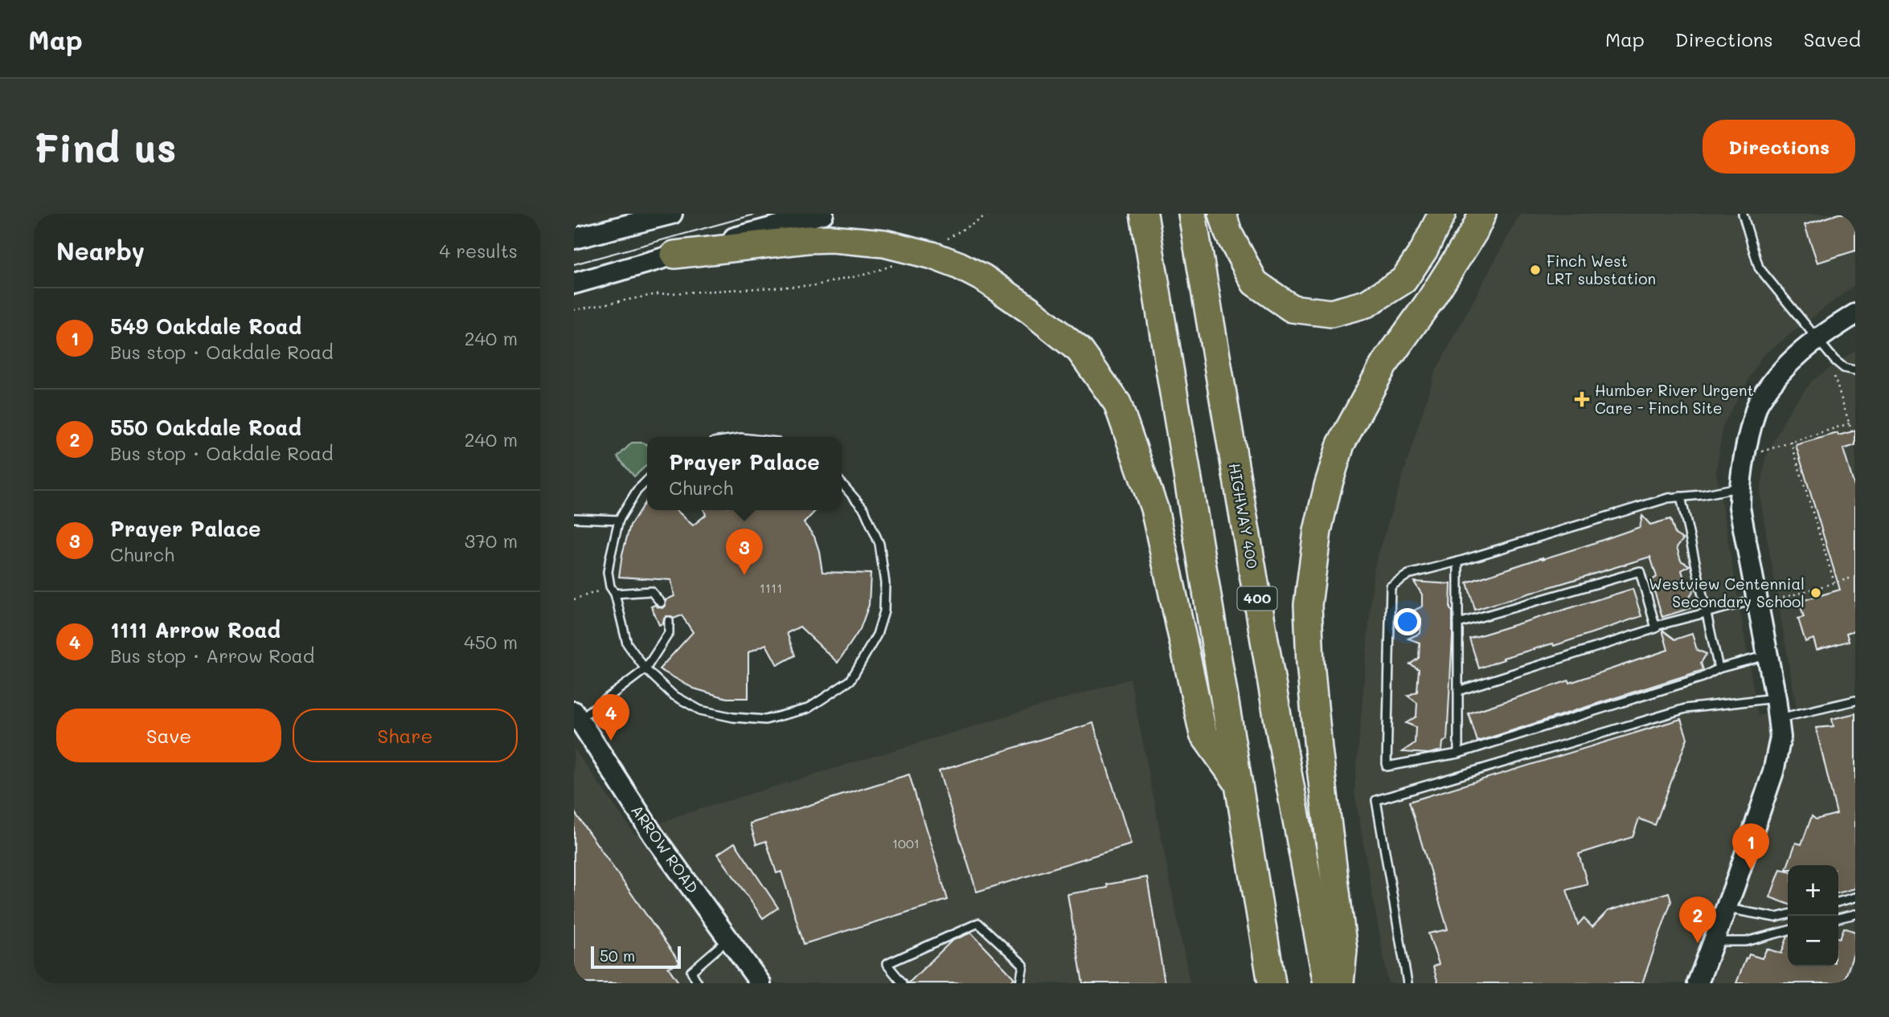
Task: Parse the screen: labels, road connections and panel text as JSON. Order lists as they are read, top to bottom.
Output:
{
  "streets": {
    "highway": ["HIGHWAY 400", "400"],
    "street": ["ARROW ROAD"]
  },
  "places": {
    "other": ["Finch West LRT substation", "Westview Centennial Secondary School"],
    "health": ["Humber River Urgent Care - Finch Site"]
  },
  "house_numbers": ["1111", "1001"],
  "scale_bar": "50 m",
  "page": {
    "header": "Map",
    "nav": ["Map", "Directions", "Saved"],
    "buttons": [
      "Directions",
      ["Save", "Share"]
    ],
    "title": "Find us",
    "heading": ["Nearby", "4 results"],
    "list": [
      {
        "mark": "1",
        "name": "549 Oakdale Road",
        "note": "Bus stop · Oakdale Road",
        "value": "240 m"
      },
      {
        "mark": "2",
        "name": "550 Oakdale Road",
        "note": "Bus stop · Oakdale Road",
        "value": "240 m"
      },
      {
        "mark": "3",
        "name": "Prayer Palace",
        "note": "Church",
        "value": "370 m"
      },
      {
        "mark": "4",
        "name": "1111 Arrow Road",
        "note": "Bus stop · Arrow Road",
        "value": "450 m"
      }
    ],
    "popup": ["Prayer Palace", "Church"],
    "pins": [
      "3",
      "4",
      "1",
      "2"
    ],
    "map_buttons": ["+", "−"],
    "scale": "50 m"
  }
}
